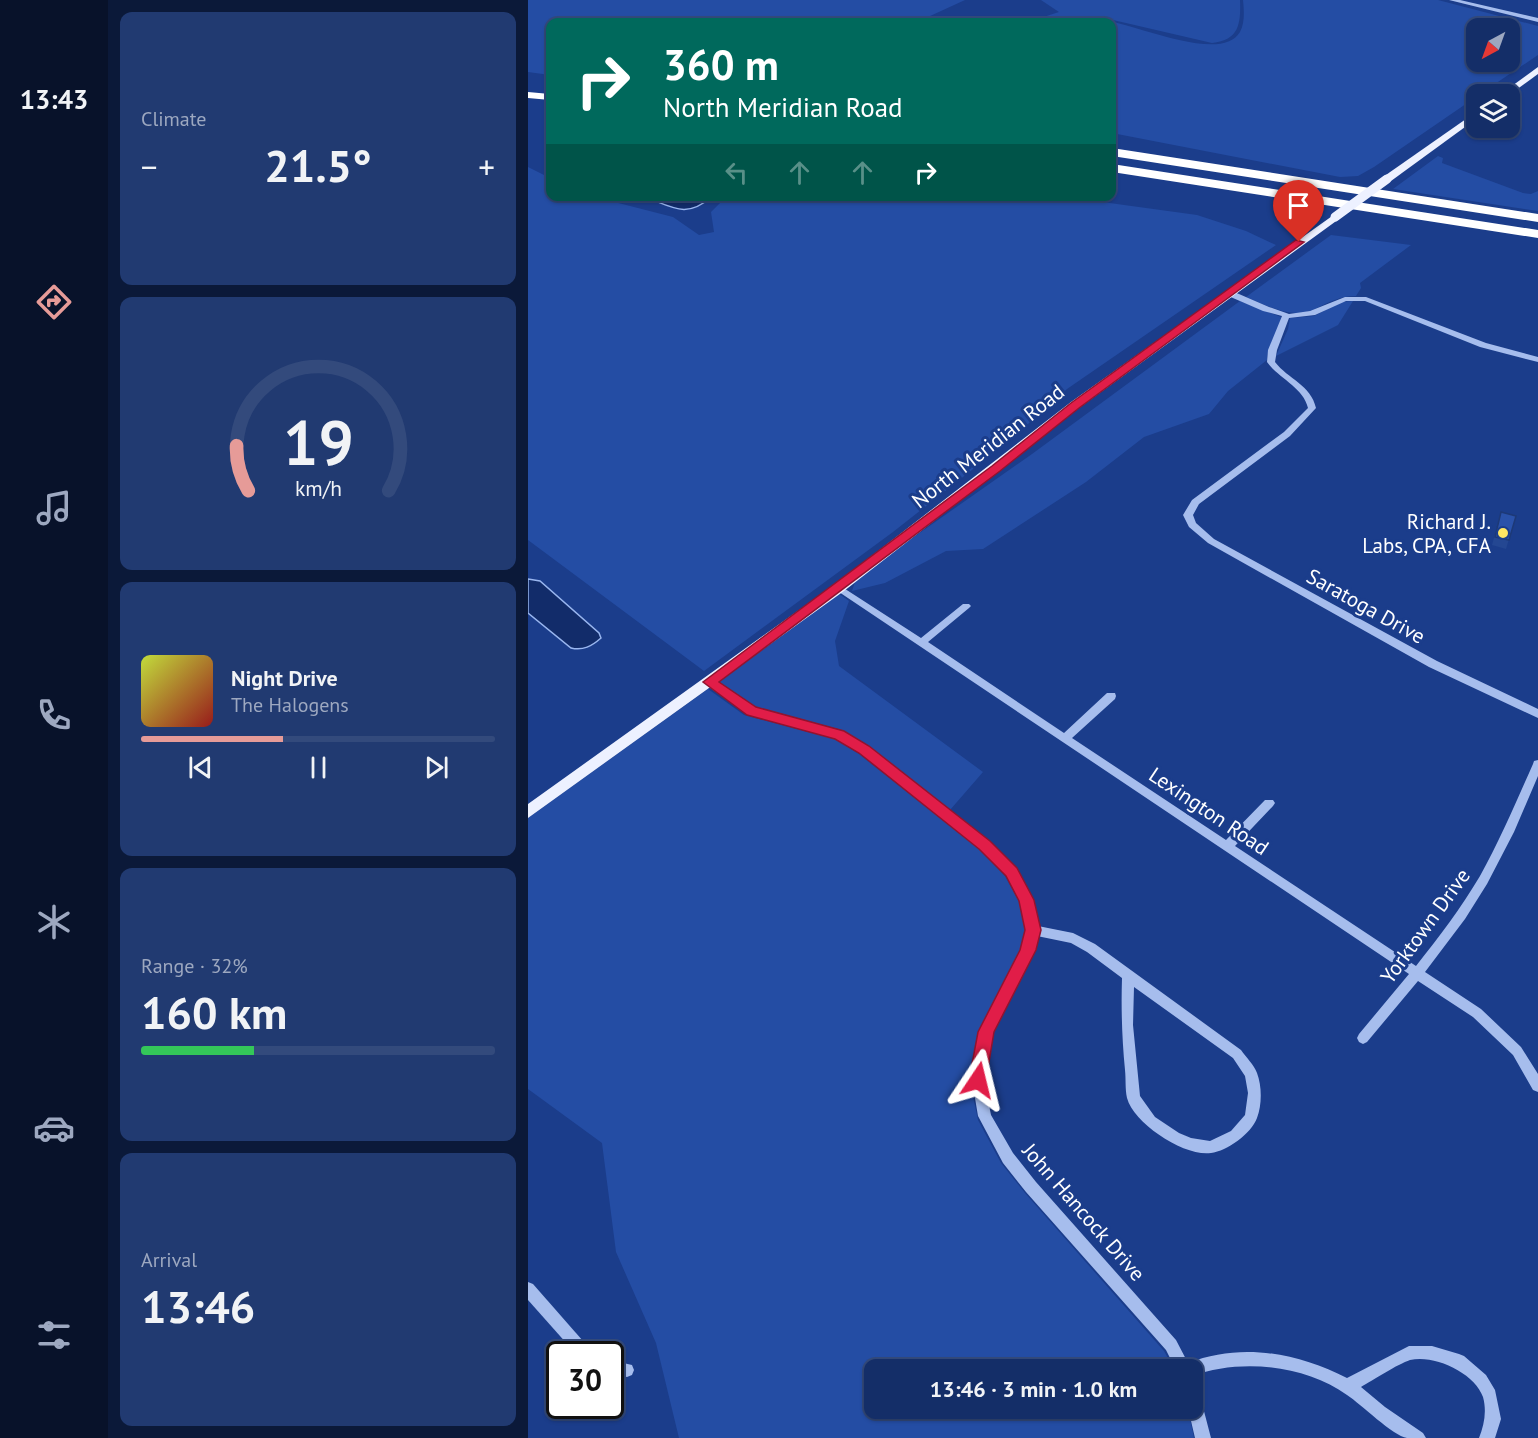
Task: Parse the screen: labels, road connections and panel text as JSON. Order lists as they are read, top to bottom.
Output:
{
  "streets": {
    "main road": ["North Meridian Road"],
    "street": [
      "Saratoga Drive",
      "Lexington Road",
      "Yorktown Drive",
      "John Hancock Drive"
    ]
  },
  "crossings": [
    ["North Meridian Road", "Lexington Road"],
    ["Lexington Road", "Yorktown Drive"]
  ],
  "places": ["Richard J. Labs, CPA, CFA"],
  "north": "bottom left",
  "page": {
    "tabs": "13:43",
    "tile": [
      "Climate",
      ["Range · 32%", "160 km"],
      ["Arrival", "13:46"]
    ],
    "turn": ["360 m", "North Meridian Road"],
    "heat": ["−", "21.5°", "+"],
    "song": ["Night Drive", "The Halogens"],
    "limit": "30",
    "trip": "13:46 · 3 min · 1.0 km",
    "gauge": ["19", "km/h"]
  }
}
